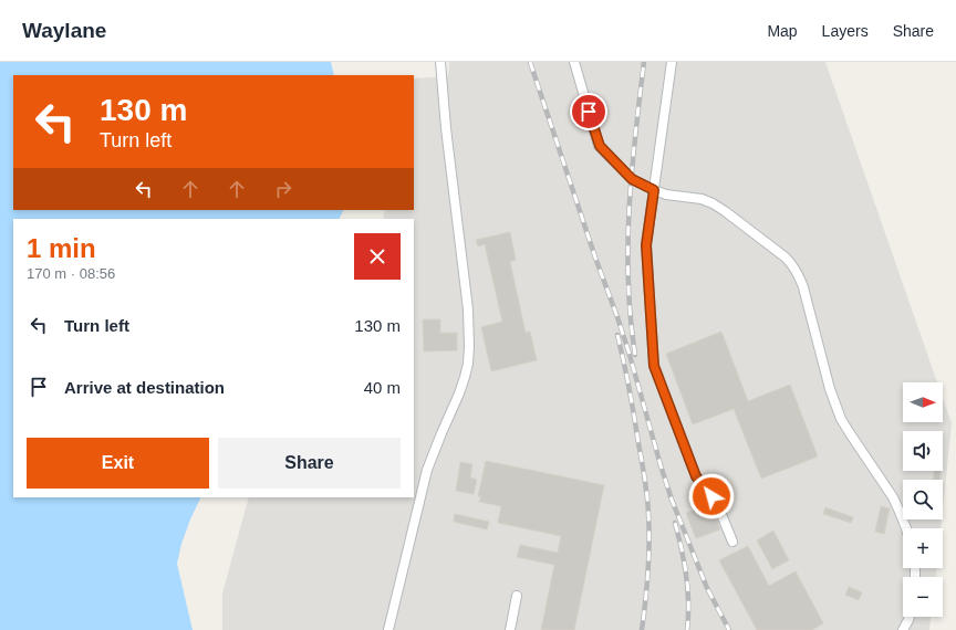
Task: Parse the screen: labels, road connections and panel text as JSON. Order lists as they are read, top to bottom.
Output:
{
  "north": "right",
  "page": {
    "header": "Waylane",
    "nav": ["Map", "Layers", "Share"],
    "turn": ["130 m", "Turn left"],
    "heading": ["1 min", "170 m · 08:56"],
    "list": [
      {
        "name": "Turn left",
        "value": "130 m"
      },
      {
        "name": "Arrive at destination",
        "value": "40 m"
      }
    ],
    "map_buttons": ["+", "−"],
    "buttons": ["Exit", "Share"]
  }
}
